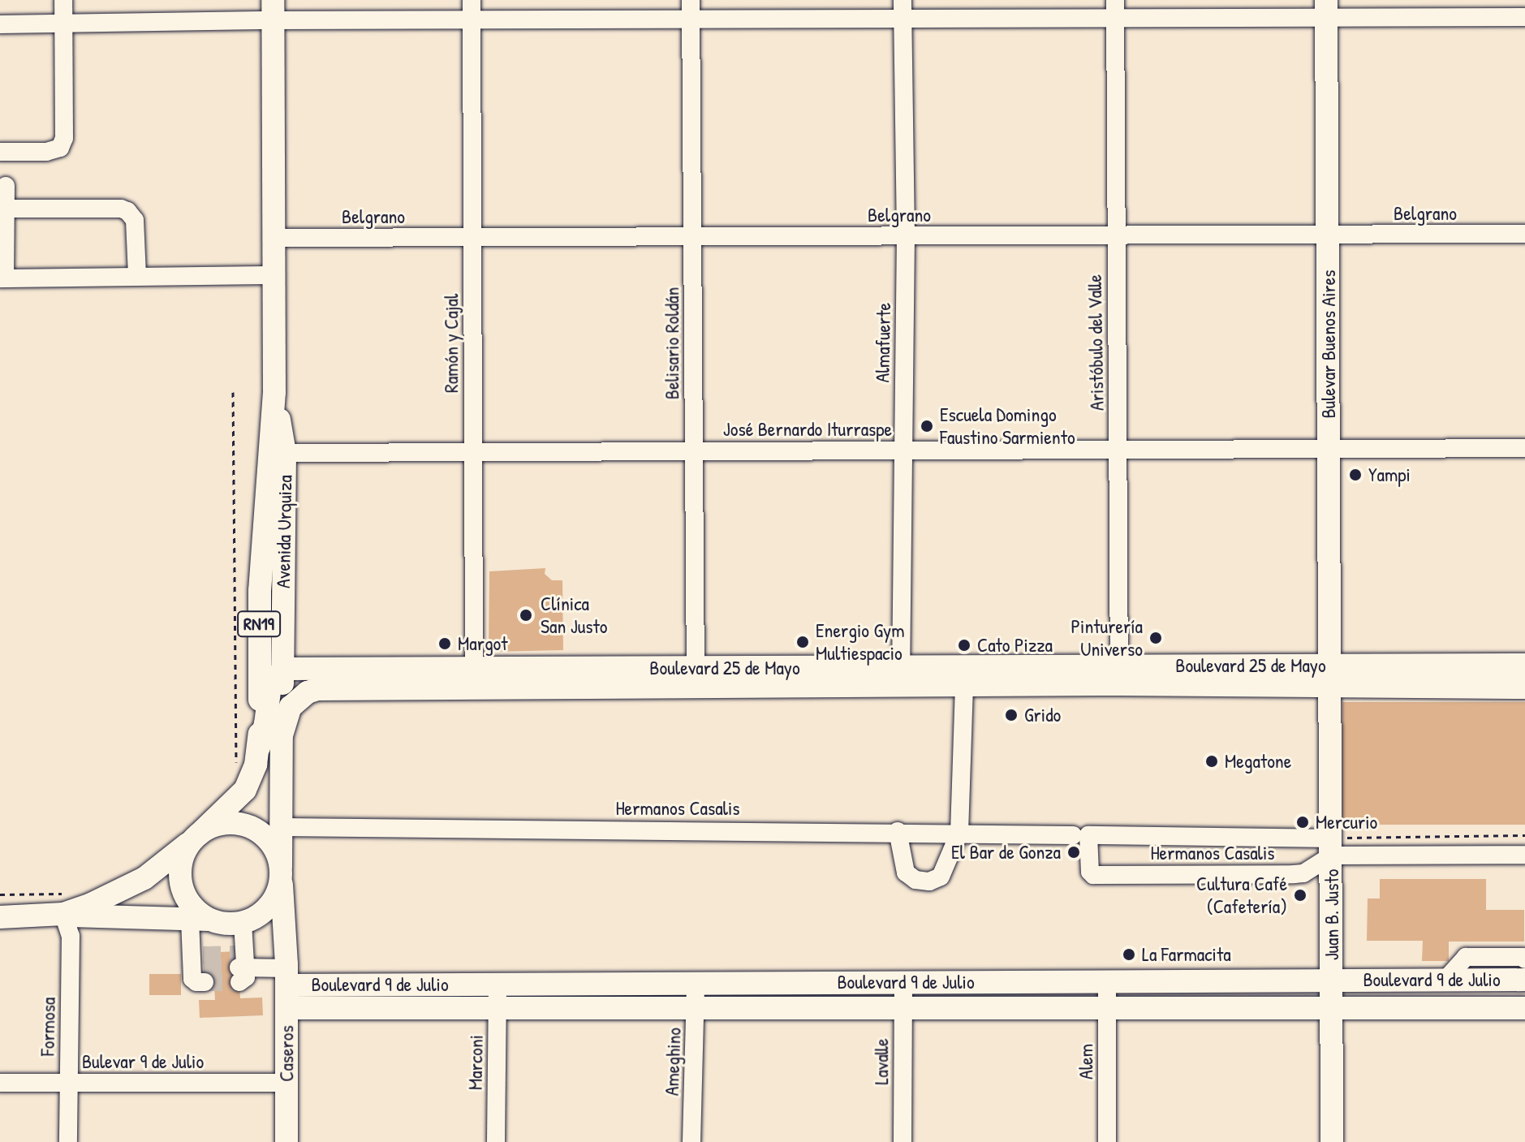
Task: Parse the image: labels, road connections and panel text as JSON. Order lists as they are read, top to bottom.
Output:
{
  "streets": {
    "main road": [
      "Bulevar Buenos Aires",
      "Avenida Urquiza",
      "RN19",
      "Boulevard 25 de Mayo",
      "Juan B. Justo",
      "Boulevard 9 de Julio",
      "Caseros"
    ],
    "street": [
      "Belgrano",
      "Almafuerte",
      "Aristóbulo del Valle",
      "Ramón y Cajal",
      "Belisario Roldán",
      "José Bernardo Iturraspe",
      "Hermanos Casalis",
      "Formosa",
      "Bulevar 9 de Julio",
      "Ameghino",
      "Lavalle",
      "Alem",
      "Marconi"
    ]
  },
  "crossings": [
    ["Belgrano", "Almafuerte"],
    ["Belgrano", "Aristóbulo del Valle"],
    ["Belgrano", "Ramón y Cajal"],
    ["Belgrano", "Belisario Roldán"],
    ["Belgrano", "Bulevar Buenos Aires"],
    ["Belgrano", "Avenida Urquiza"],
    ["Almafuerte", "José Bernardo Iturraspe"],
    ["Almafuerte", "Boulevard 25 de Mayo"],
    ["Aristóbulo del Valle", "José Bernardo Iturraspe"],
    ["Aristóbulo del Valle", "Boulevard 25 de Mayo"],
    ["Ramón y Cajal", "José Bernardo Iturraspe"],
    ["Ramón y Cajal", "Boulevard 25 de Mayo"],
    ["Belisario Roldán", "José Bernardo Iturraspe"],
    ["Belisario Roldán", "Boulevard 25 de Mayo"],
    ["Bulevar Buenos Aires", "José Bernardo Iturraspe"],
    ["Bulevar Buenos Aires", "Boulevard 25 de Mayo"],
    ["Bulevar Buenos Aires", "Juan B. Justo"],
    ["José Bernardo Iturraspe", "Avenida Urquiza"],
    ["Avenida Urquiza", "RN19"],
    ["Avenida Urquiza", "Boulevard 25 de Mayo"],
    ["Avenida Urquiza", "Hermanos Casalis"],
    ["Avenida Urquiza", "Caseros"],
    ["RN19", "Formosa"],
    ["RN19", "Caseros"],
    ["Boulevard 25 de Mayo", "Juan B. Justo"],
    ["Hermanos Casalis", "Juan B. Justo"],
    ["Juan B. Justo", "Boulevard 9 de Julio"],
    ["Boulevard 9 de Julio", "Caseros"],
    ["Boulevard 9 de Julio", "Ameghino"],
    ["Boulevard 9 de Julio", "Lavalle"],
    ["Boulevard 9 de Julio", "Alem"],
    ["Boulevard 9 de Julio", "Marconi"],
    ["Formosa", "Bulevar 9 de Julio"],
    ["Caseros", "Bulevar 9 de Julio"]
  ],
  "places": [
    "Escuela Domingo Faustino Sarmiento",
    "Yampi",
    "Clínica San Justo",
    "Pinturería Universo",
    "Energio Gym Multiespacio",
    "Margot",
    "Cato Pizza",
    "Grido",
    "Megatone",
    "Mercurio",
    "El Bar de Gonza",
    "Cultura Café (Cafetería)",
    "La Farmacita"
  ]
}
